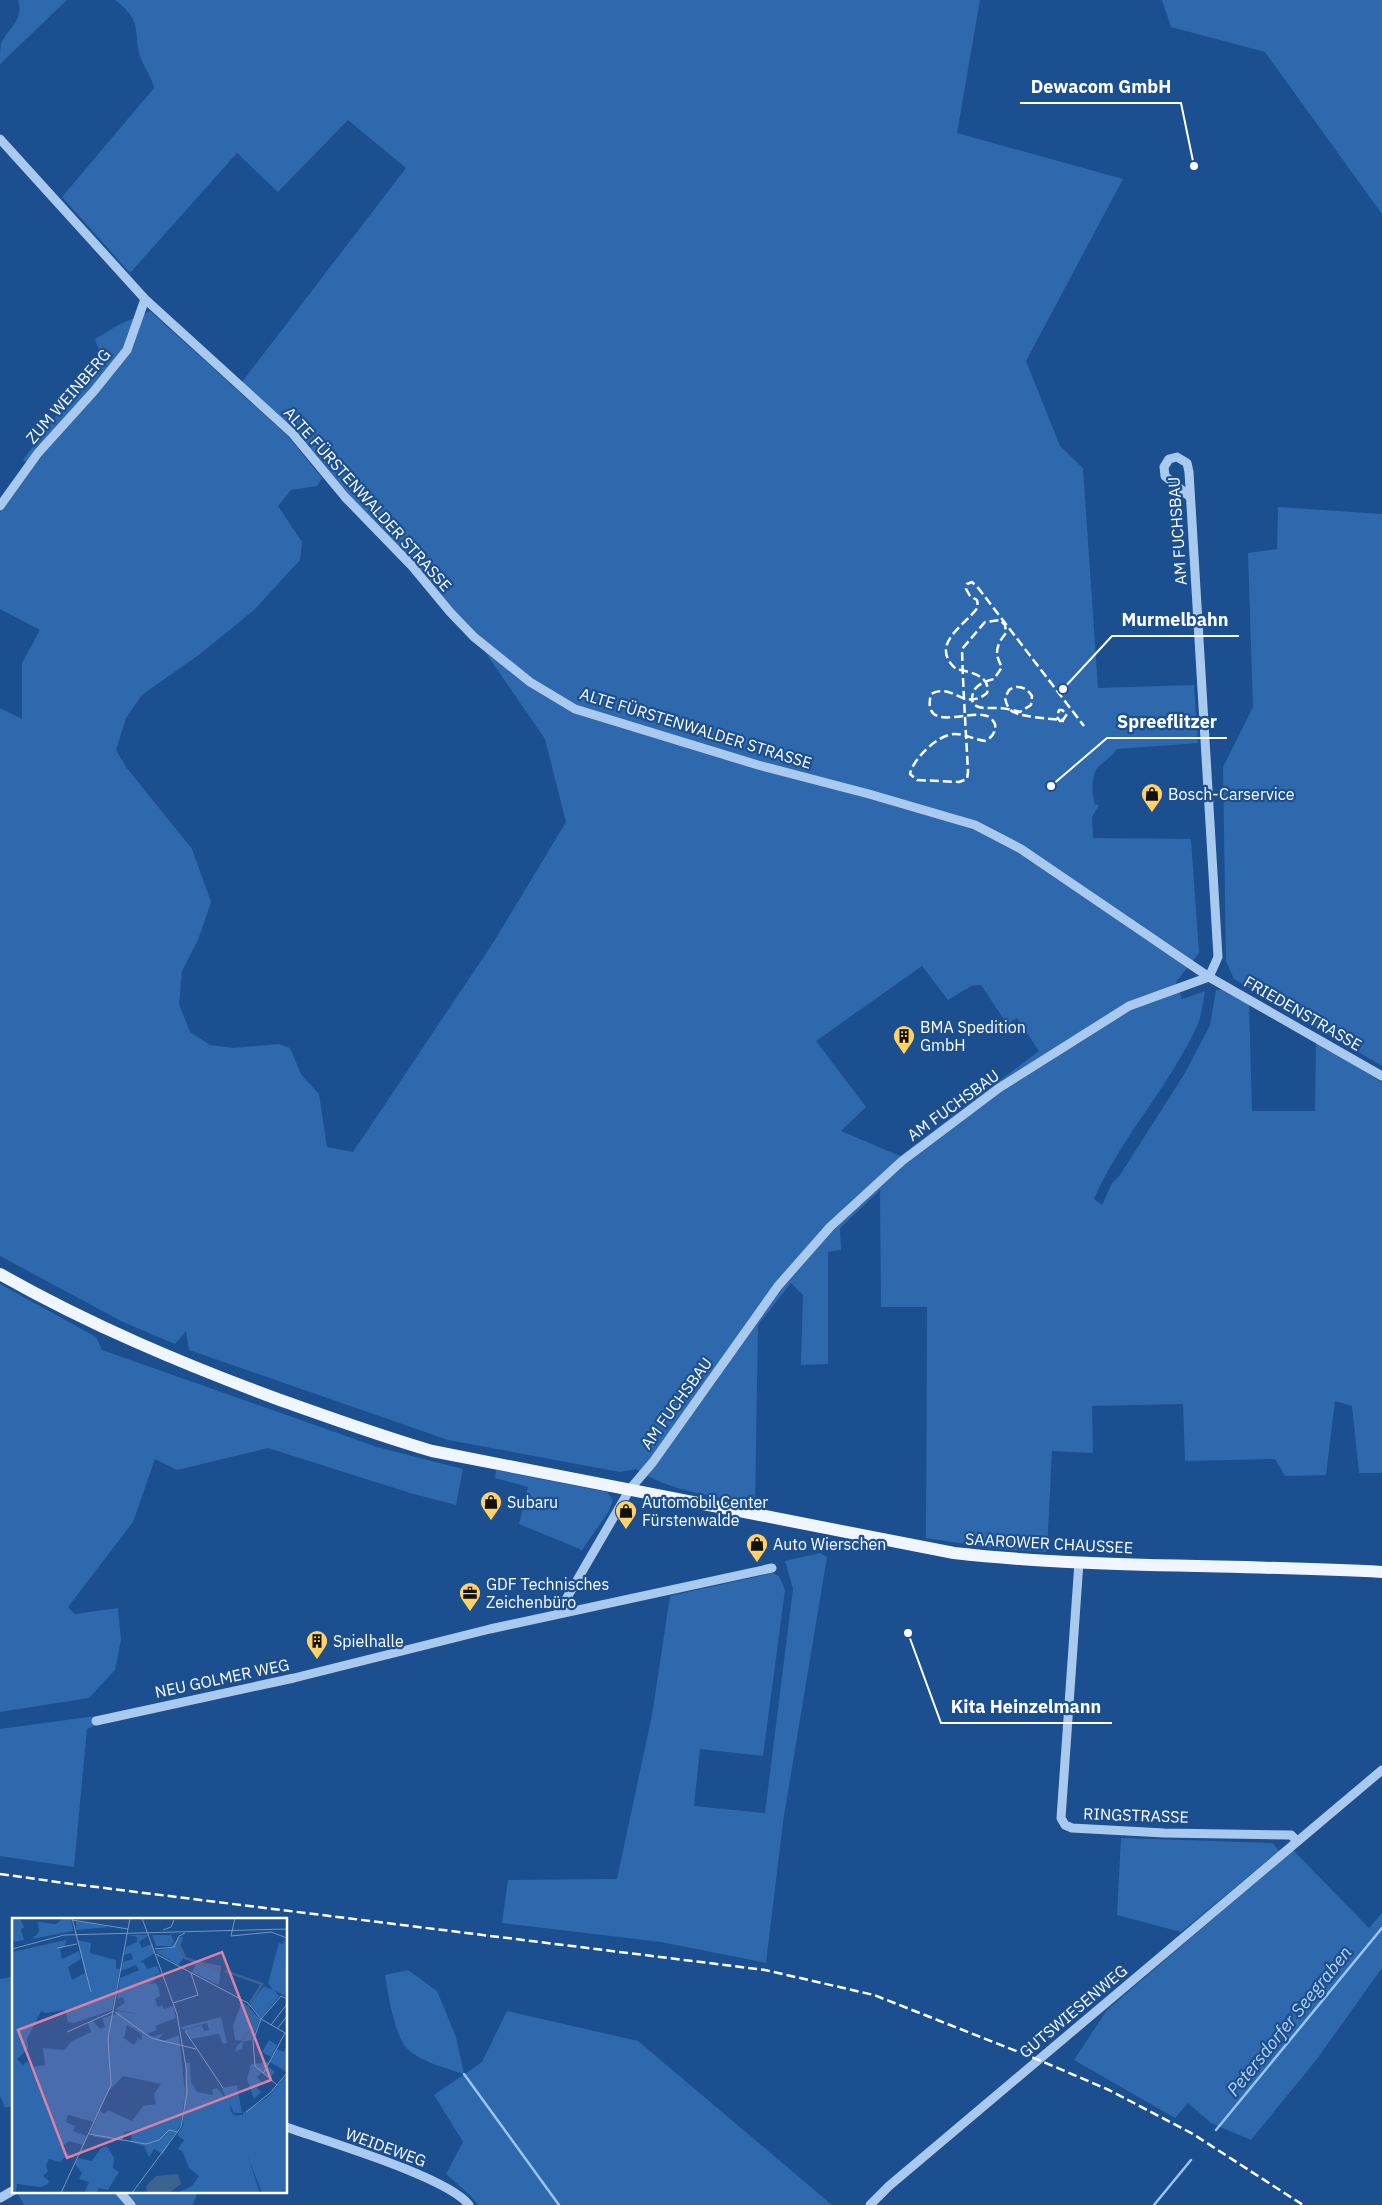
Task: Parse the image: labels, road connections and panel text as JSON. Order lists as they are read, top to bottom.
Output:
{
  "streets": {
    "main road": ["SAAROWER CHAUSSEE"],
    "street": [
      "ZUM WEINBERG",
      "ALTE FÜRSTENWALDER STRASSE",
      "AM FUCHSBAU",
      "FRIEDENSTRASSE",
      "NEU GOLMER WEG",
      "RINGSTRASSE",
      "GUTSWIESENWEG",
      "WEIDEWEG"
    ]
  },
  "crossings": [
    ["ZUM WEINBERG", "ALTE FÜRSTENWALDER STRASSE"],
    ["ALTE FÜRSTENWALDER STRASSE", "AM FUCHSBAU"],
    ["ALTE FÜRSTENWALDER STRASSE", "FRIEDENSTRASSE"],
    ["AM FUCHSBAU", "FRIEDENSTRASSE"],
    ["AM FUCHSBAU", "SAAROWER CHAUSSEE"],
    ["SAAROWER CHAUSSEE", "RINGSTRASSE"],
    ["RINGSTRASSE", "GUTSWIESENWEG"]
  ],
  "water": ["Petersdorfer Seegraben"],
  "places": {
    "other": [
      "Dewacom GmbH",
      "Murmelbahn",
      "Spreeflitzer",
      "Kita Heinzelmann"
    ],
    "shop": [
      "Bosch-Carservice",
      "Subaru",
      "Automobil Center Fürstenwalde",
      "Auto Wierschen"
    ],
    "building": ["BMA Spedition GmbH", "Spielhalle"],
    "office": ["GDF Technisches Zeichenbüro"]
  }
}
